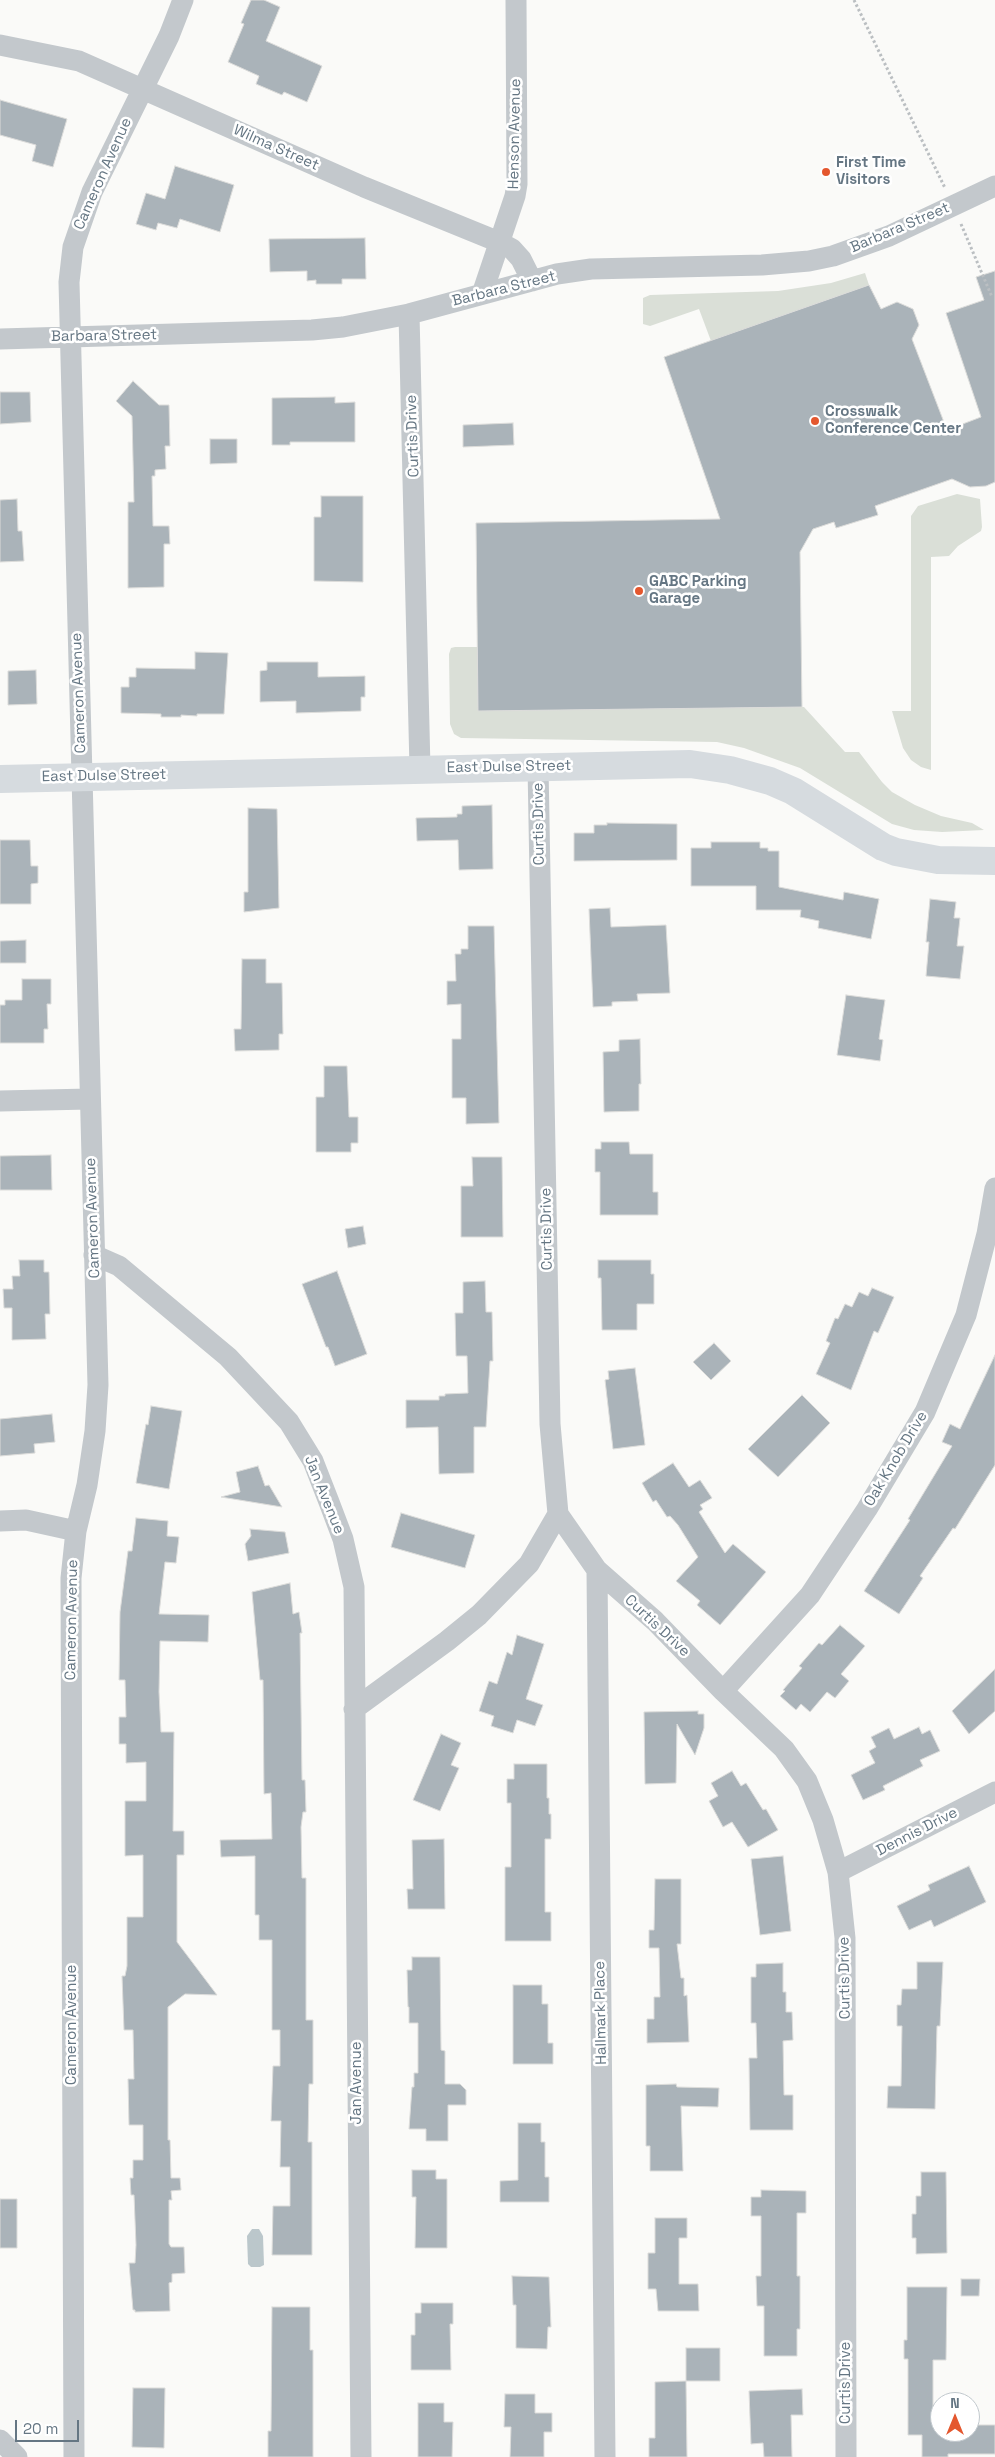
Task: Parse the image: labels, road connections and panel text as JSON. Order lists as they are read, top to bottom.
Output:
{
  "streets": {
    "street": [
      "Henson Avenue",
      "Wilma Street",
      "Cameron Avenue",
      "Barbara Street",
      "Curtis Drive",
      "East Dulse Street",
      "Oak Knob Drive",
      "Jan Avenue",
      "Dennis Drive",
      "Hallmark Place"
    ]
  },
  "crossings": [
    ["Henson Avenue", "Wilma Street"],
    ["Henson Avenue", "Barbara Street"],
    ["Wilma Street", "Cameron Avenue"],
    ["Wilma Street", "Barbara Street"],
    ["Cameron Avenue", "Barbara Street"],
    ["Cameron Avenue", "East Dulse Street"],
    ["Cameron Avenue", "Jan Avenue"],
    ["Barbara Street", "Curtis Drive"],
    ["Curtis Drive", "East Dulse Street"],
    ["Curtis Drive", "Oak Knob Drive"],
    ["Curtis Drive", "Dennis Drive"],
    ["Curtis Drive", "Hallmark Place"]
  ],
  "places": ["First Time Visitors", "Crosswalk Conference Center", "GABC Parking Garage"],
  "scale_bar": "20 m",
  "north": "top"
}
